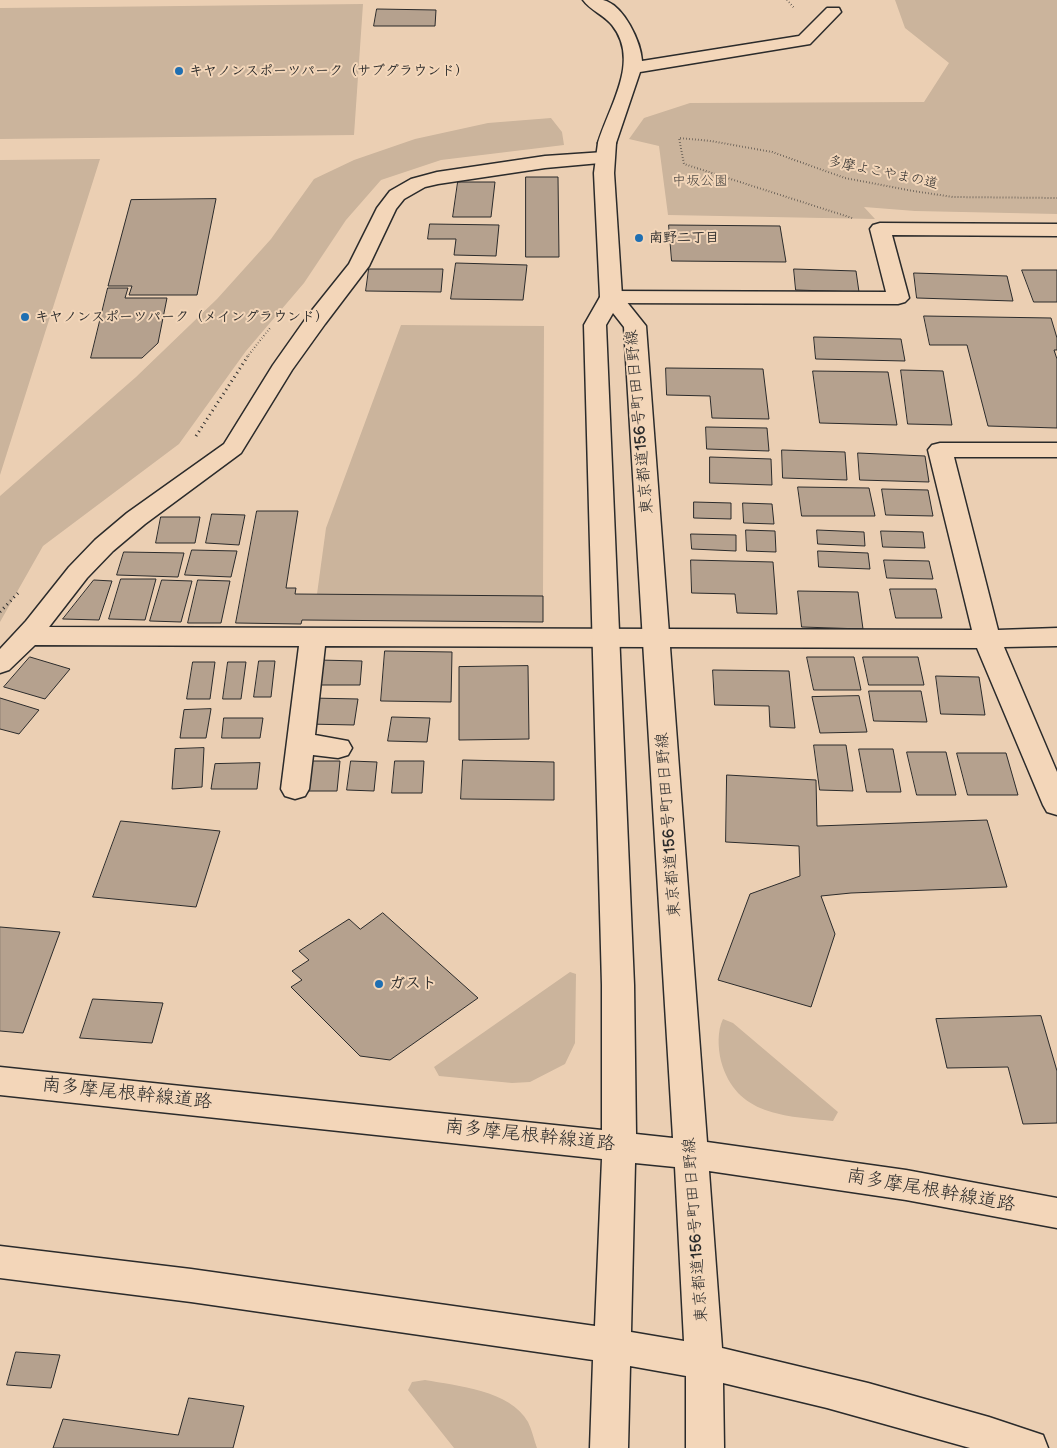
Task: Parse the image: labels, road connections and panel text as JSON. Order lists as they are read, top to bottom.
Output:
{
  "streets": {
    "street": ["東京都道156号町田日野線", "南多摩尾根幹線道路"],
    "path": ["多摩よこやまの道"]
  },
  "crossings": [
    ["東京都道156号町田日野線", "南多摩尾根幹線道路"]
  ],
  "parks": ["中坂公園"],
  "places": [
    "キヤノンスポーツパーク（サブグラウンド）",
    "南野二丁目",
    "キヤノンスポーツパーク（メイングラウンド）",
    "ガスト"
  ]
}
